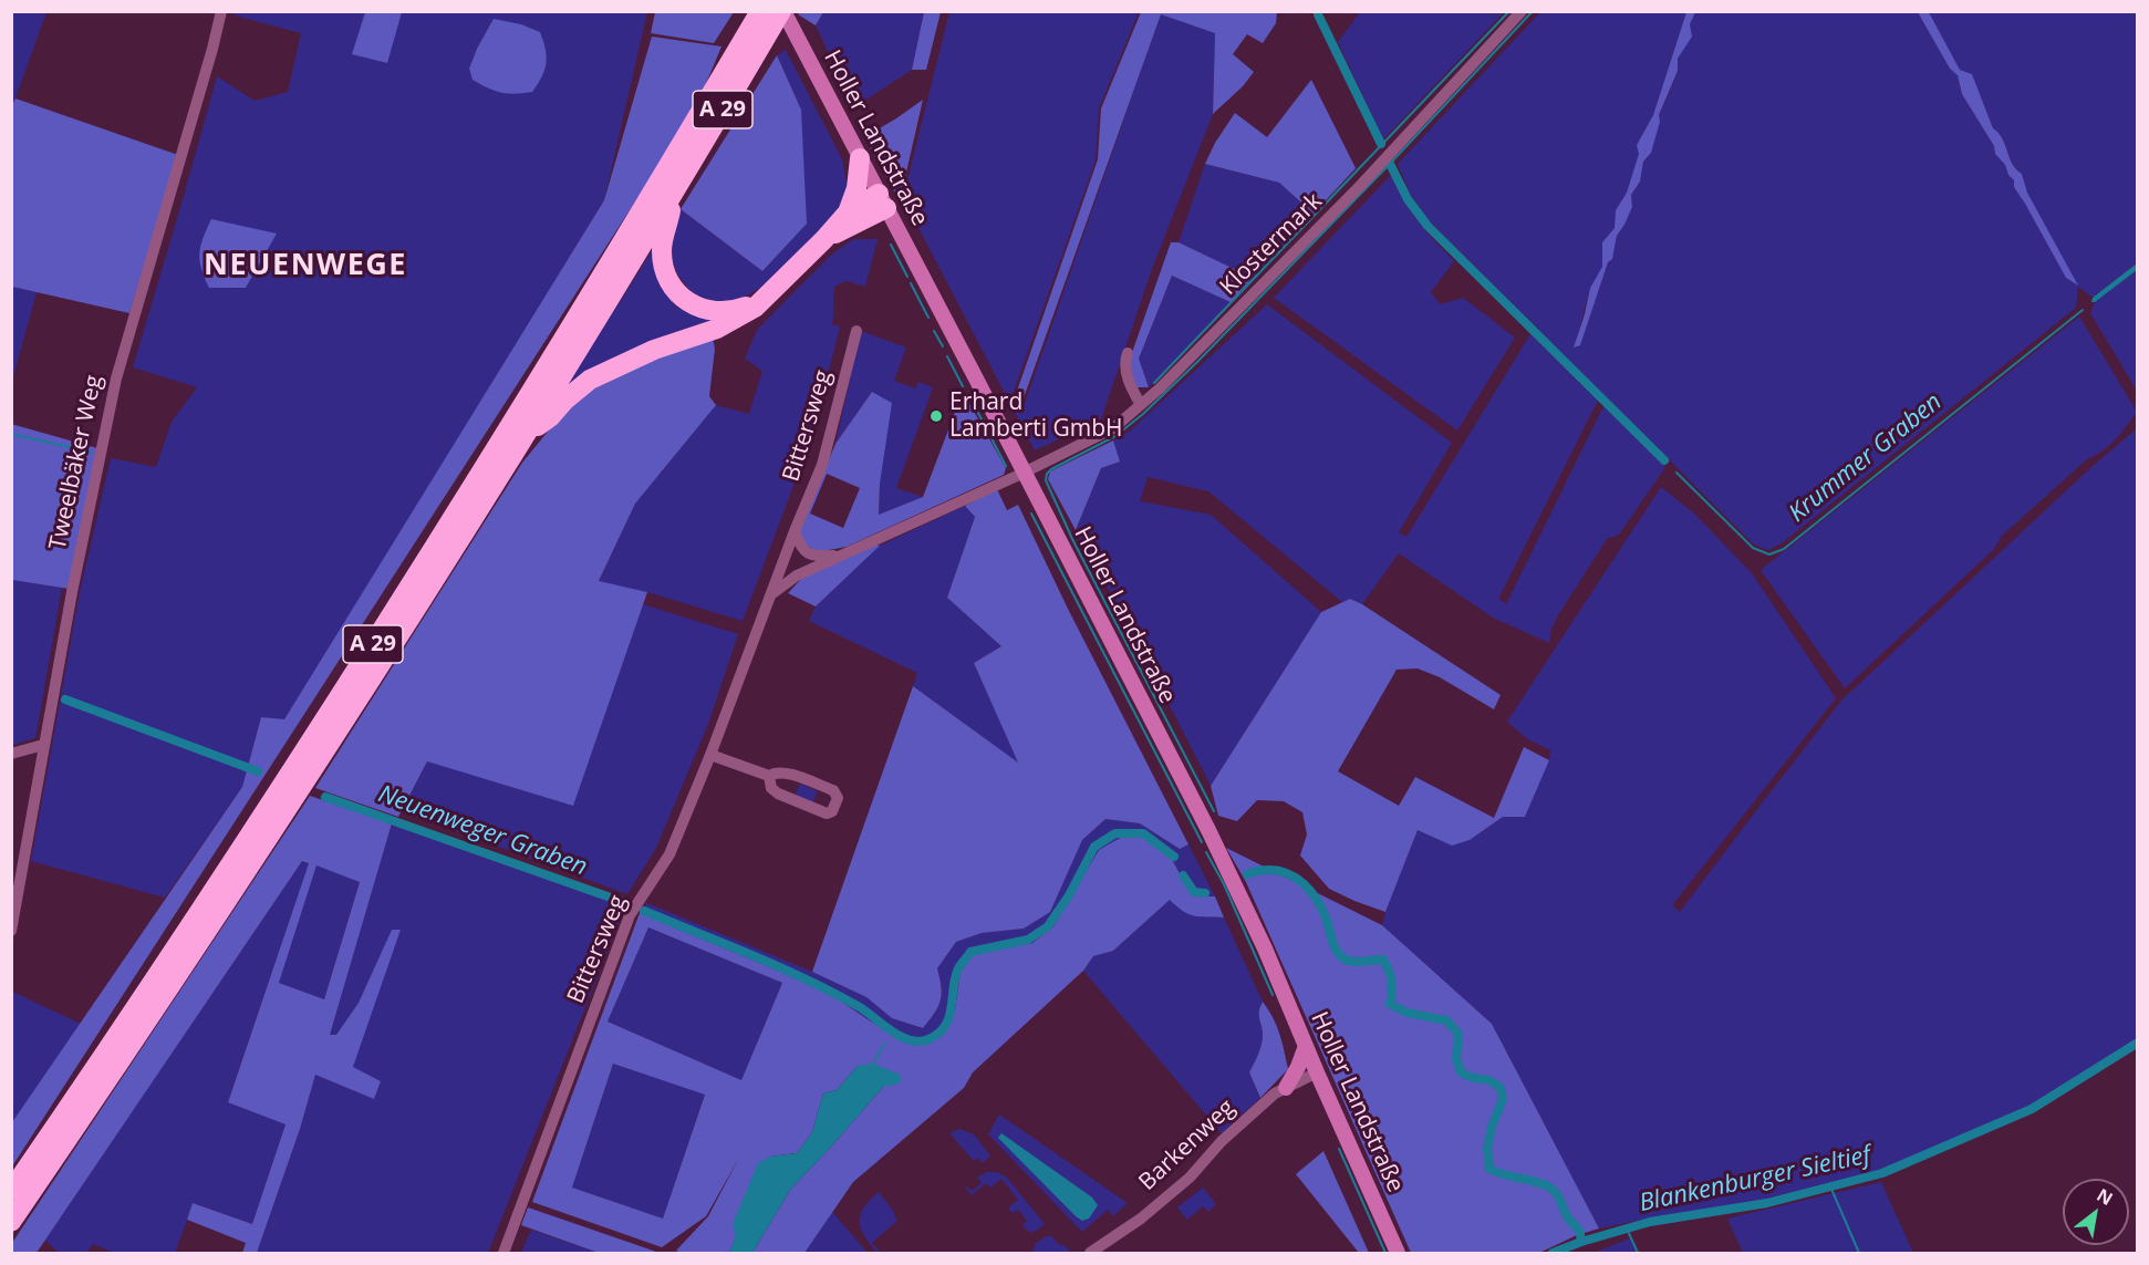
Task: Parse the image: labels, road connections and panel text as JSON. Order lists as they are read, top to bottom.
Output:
{
  "streets": {
    "highway": ["A 29"],
    "main road": ["Holler Landstraße"],
    "street": [
      "Klostermark",
      "Bittersweg",
      "Tweelbäker Weg",
      "Barkenweg"
    ]
  },
  "crossings": [
    ["A 29", "Holler Landstraße"],
    ["Holler Landstraße", "Klostermark"],
    ["Holler Landstraße", "Barkenweg"]
  ],
  "districts": ["NEUENWEGE"],
  "water": ["Krummer Graben", "Neuenweger Graben", "Blankenburger Sieltief"],
  "places": ["Erhard Lamberti GmbH"],
  "north": "top right"
}
